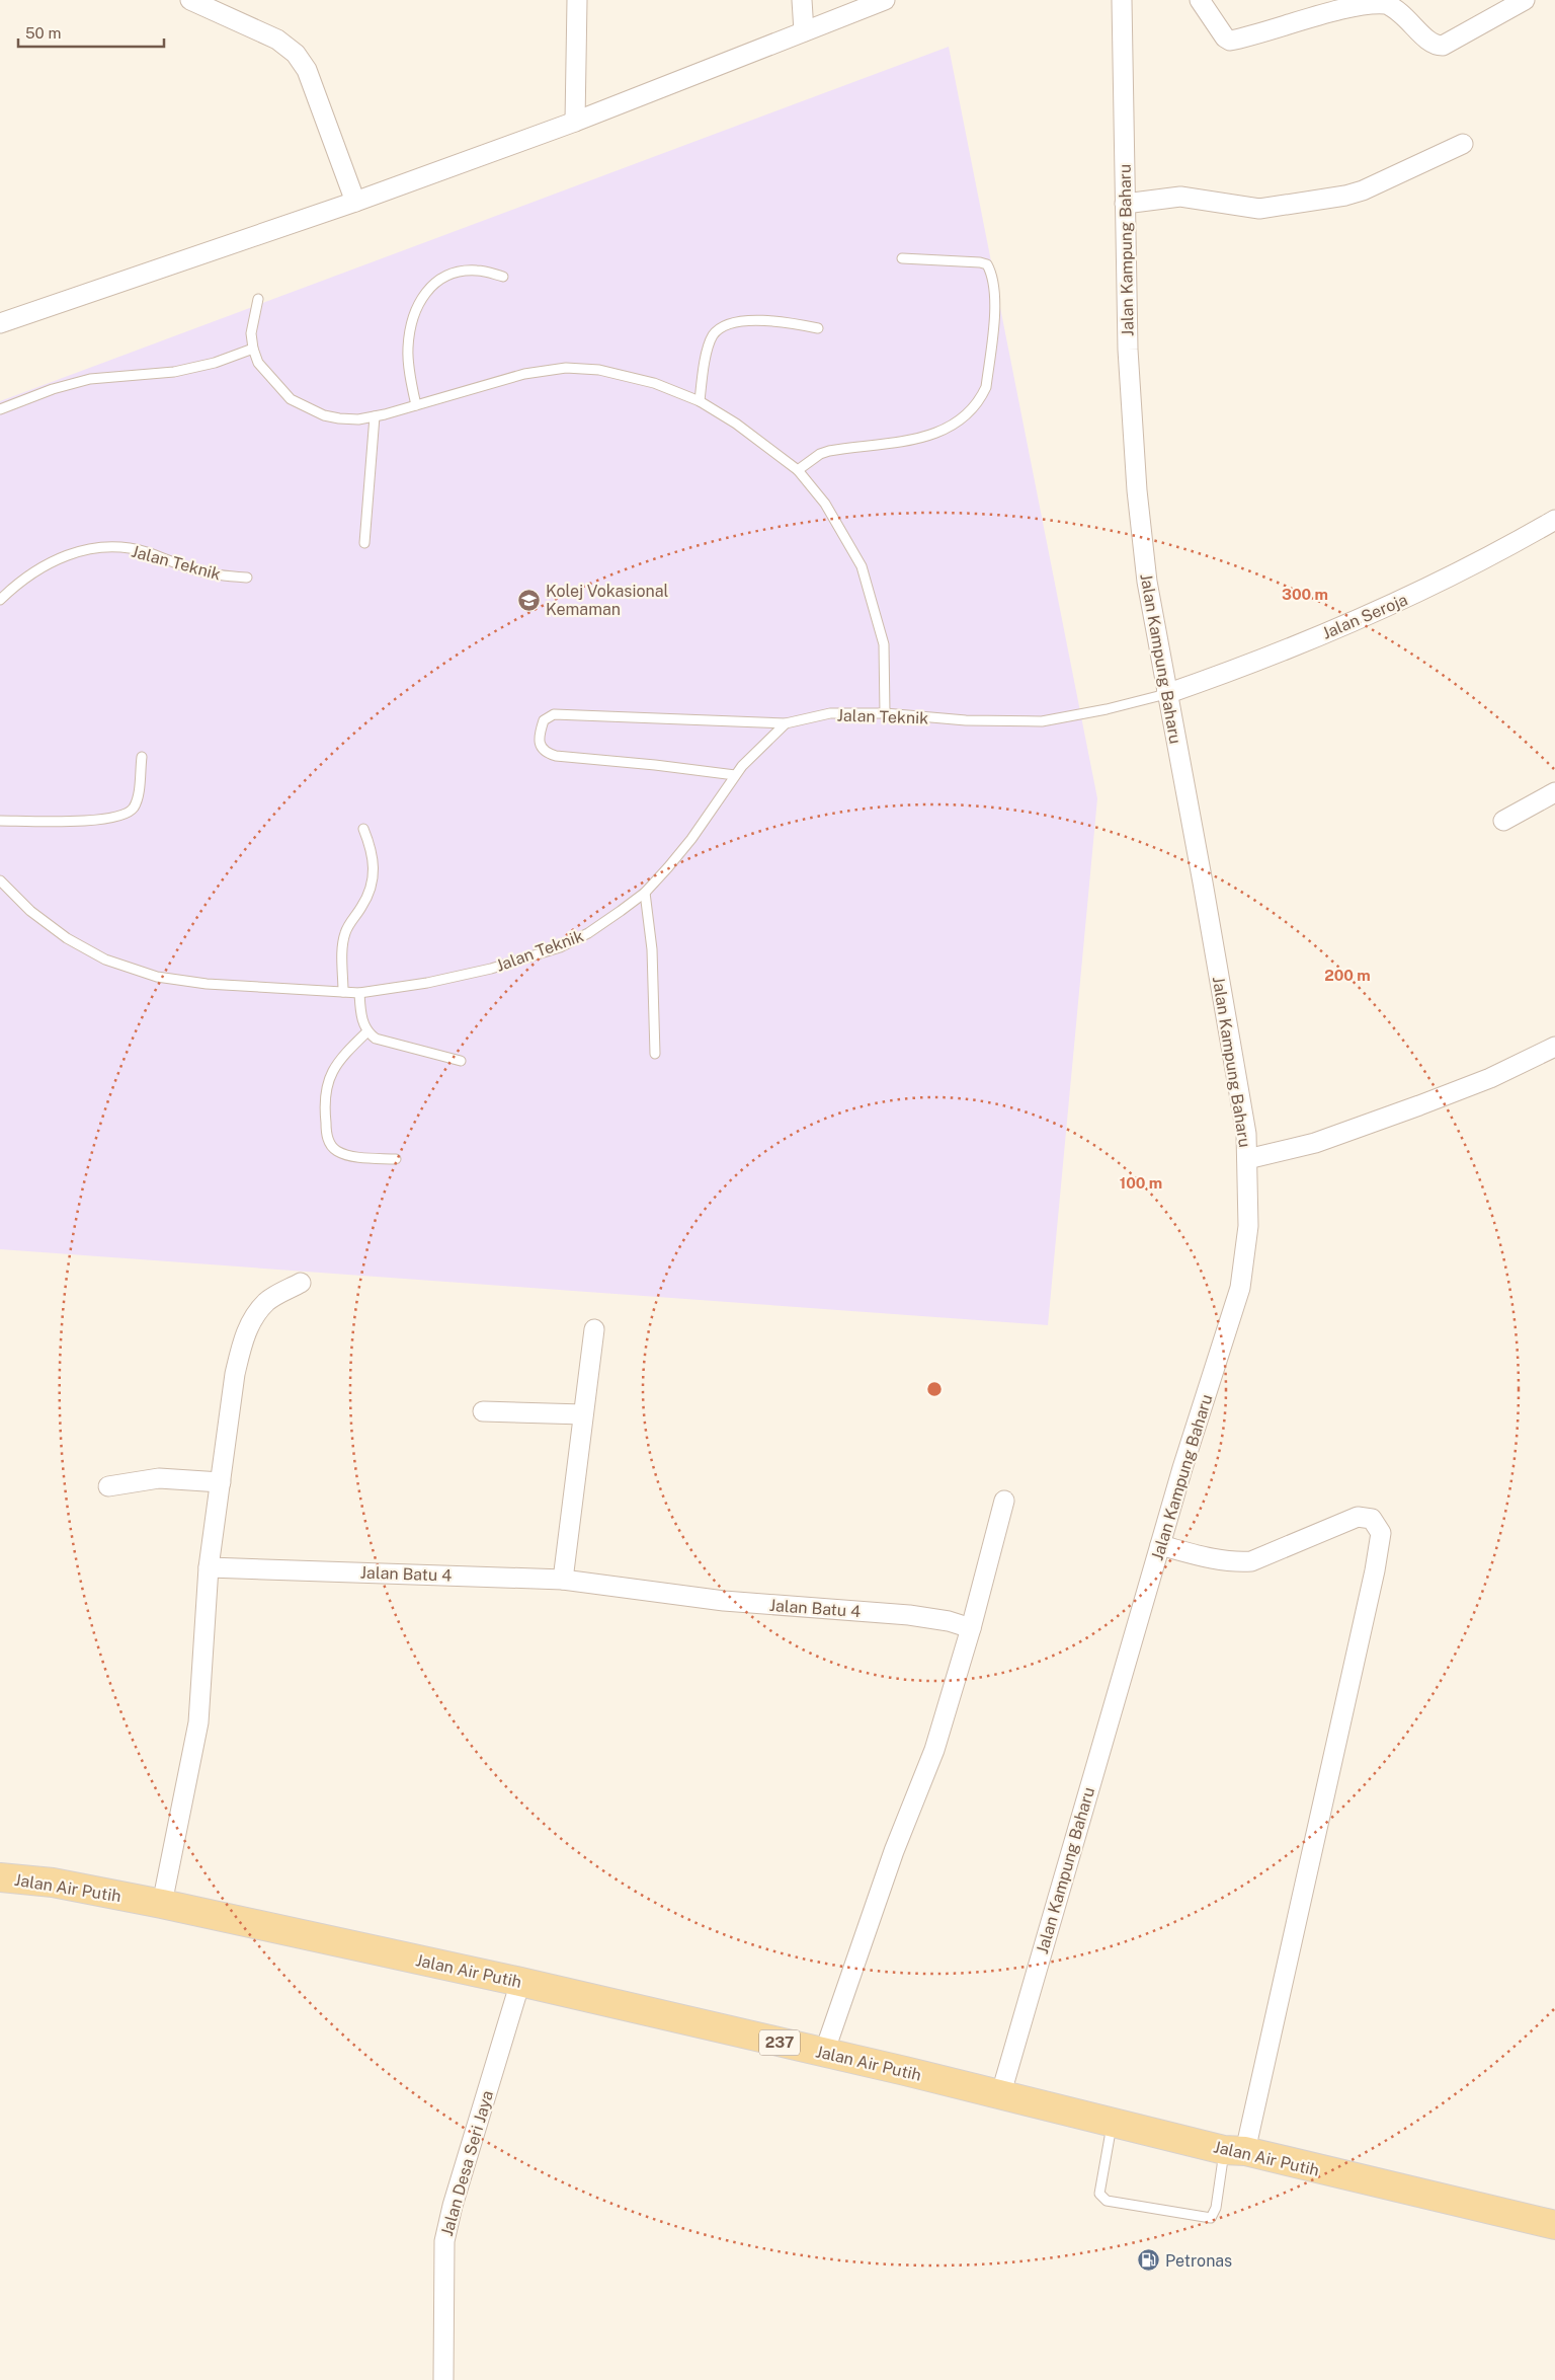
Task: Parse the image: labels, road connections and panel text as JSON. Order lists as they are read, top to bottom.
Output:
{
  "streets": {
    "main road": ["Jalan Air Putih", "237"],
    "street": [
      "Jalan Kampung Baharu",
      "Jalan Seroja",
      "Jalan Batu 4",
      "Jalan Desa Seri Jaya"
    ],
    "lane": ["Jalan Teknik"]
  },
  "crossings": [
    ["Jalan Kampung Baharu", "Jalan Teknik"],
    ["Jalan Kampung Baharu", "Jalan Seroja"],
    ["Jalan Kampung Baharu", "Jalan Air Putih"],
    ["Jalan Teknik", "Jalan Seroja"],
    ["Jalan Air Putih", "Jalan Desa Seri Jaya"]
  ],
  "places": {
    "school or university": ["Kolej Vokasional Kemaman"],
    "fuel station": ["Petronas"]
  },
  "scale_bar": "50 m",
  "rings": ["300 m", "200 m", "100 m"]
}
